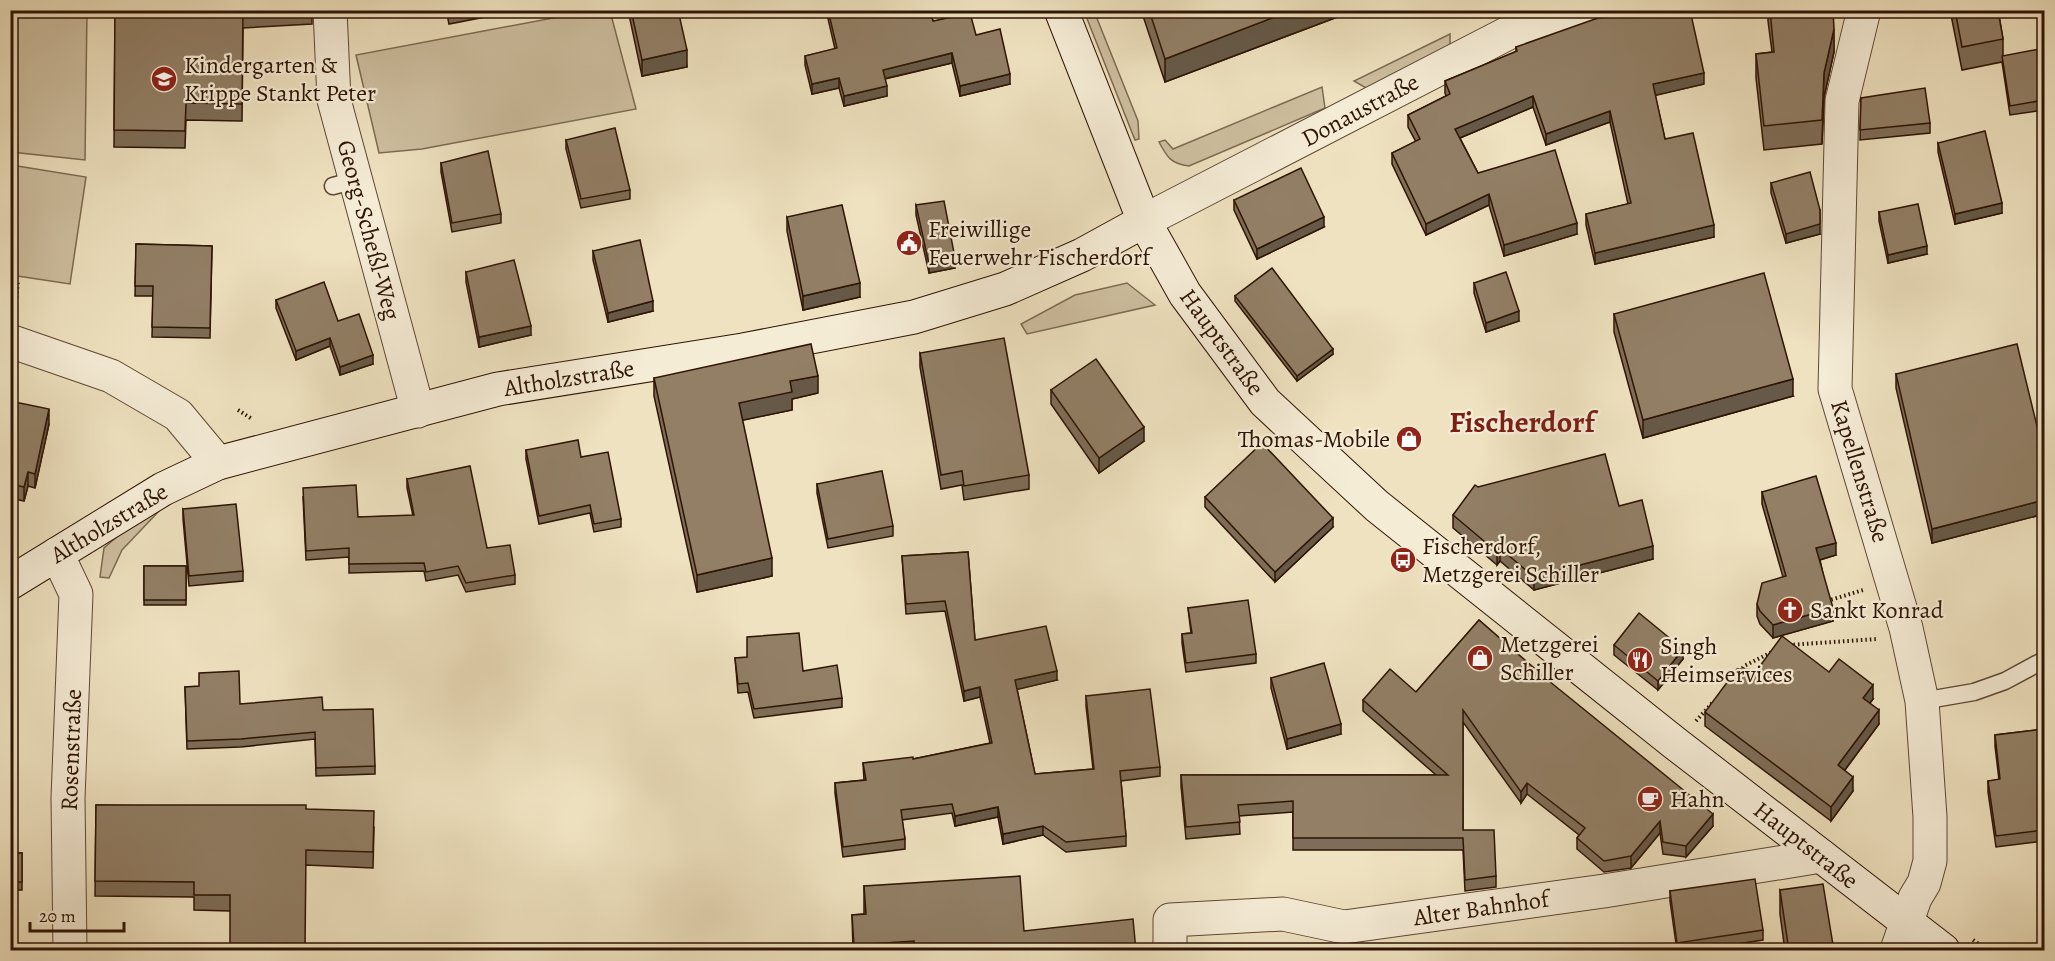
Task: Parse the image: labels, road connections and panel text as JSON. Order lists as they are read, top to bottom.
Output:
{
  "streets": {
    "street": [
      "Donaustraße",
      "Georg-Scheßl-Weg",
      "Hauptstraße",
      "Altholzstraße",
      "Kapellenstraße",
      "Rosenstraße",
      "Alter Bahnhof"
    ]
  },
  "crossings": [
    ["Donaustraße", "Hauptstraße"],
    ["Donaustraße", "Altholzstraße"],
    ["Georg-Scheßl-Weg", "Altholzstraße"],
    ["Hauptstraße", "Altholzstraße"],
    ["Hauptstraße", "Kapellenstraße"],
    ["Hauptstraße", "Alter Bahnhof"],
    ["Altholzstraße", "Rosenstraße"]
  ],
  "districts": ["Fischerdorf"],
  "places": {
    "school or university": ["Kindergarten & Krippe Stankt Peter"],
    "public building": ["Freiwillige Feuerwehr Fischerdorf"],
    "shop": ["Thomas-Mobile", "Metzgerei Schiller"],
    "bus stop": ["Fischerdorf, Metzgerei Schiller"],
    "church": ["Sankt Konrad"],
    "restaurant": ["Singh Heimservices"],
    "cafe": ["Hahn"]
  },
  "scale_bar": "20 m"
}
